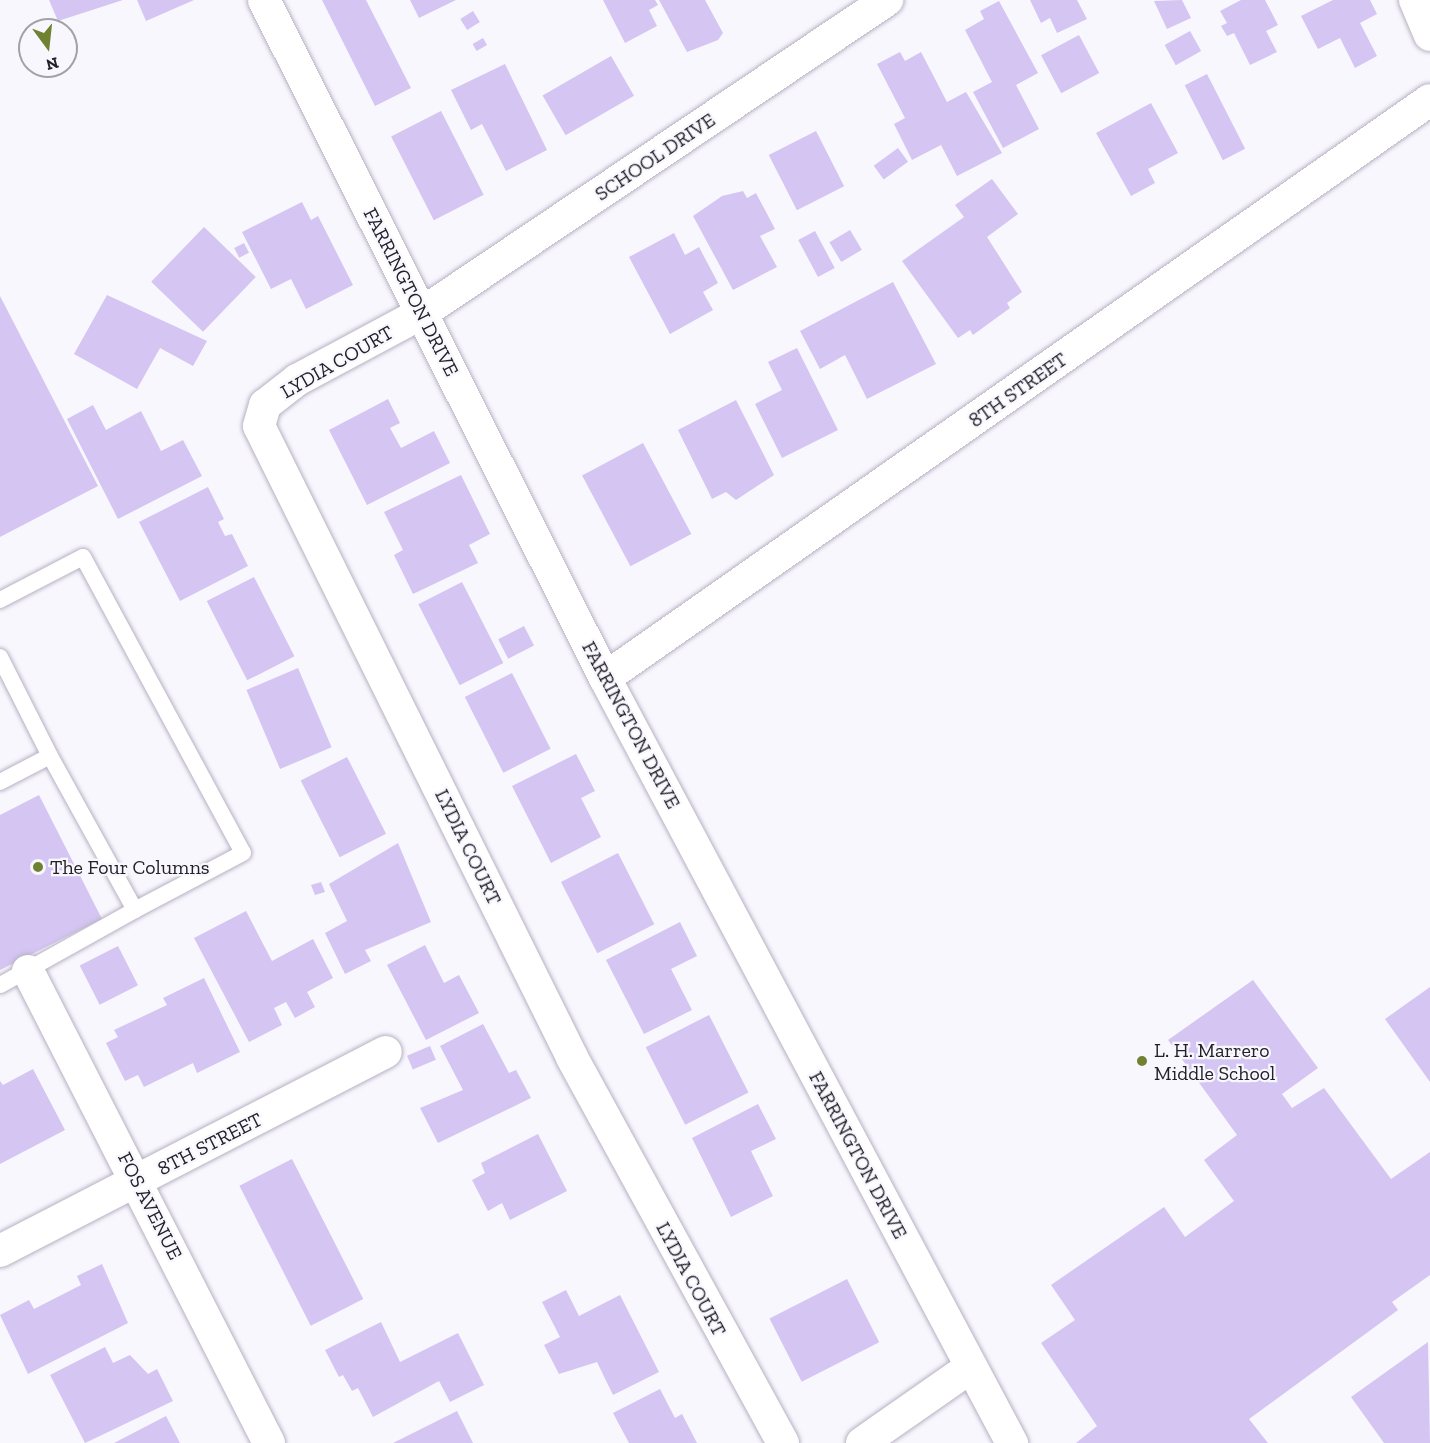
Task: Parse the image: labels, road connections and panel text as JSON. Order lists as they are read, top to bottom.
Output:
{
  "streets": {
    "street": [
      "SCHOOL DRIVE",
      "FARRINGTON DRIVE",
      "LYDIA COURT",
      "8TH STREET",
      "FOS AVENUE"
    ]
  },
  "crossings": [
    ["SCHOOL DRIVE", "FARRINGTON DRIVE"],
    ["SCHOOL DRIVE", "LYDIA COURT"],
    ["FARRINGTON DRIVE", "LYDIA COURT"],
    ["FARRINGTON DRIVE", "8TH STREET"],
    ["8TH STREET", "FOS AVENUE"]
  ],
  "places": ["The Four Columns", "L. H. Marrero Middle School"],
  "north": "bottom"
}
